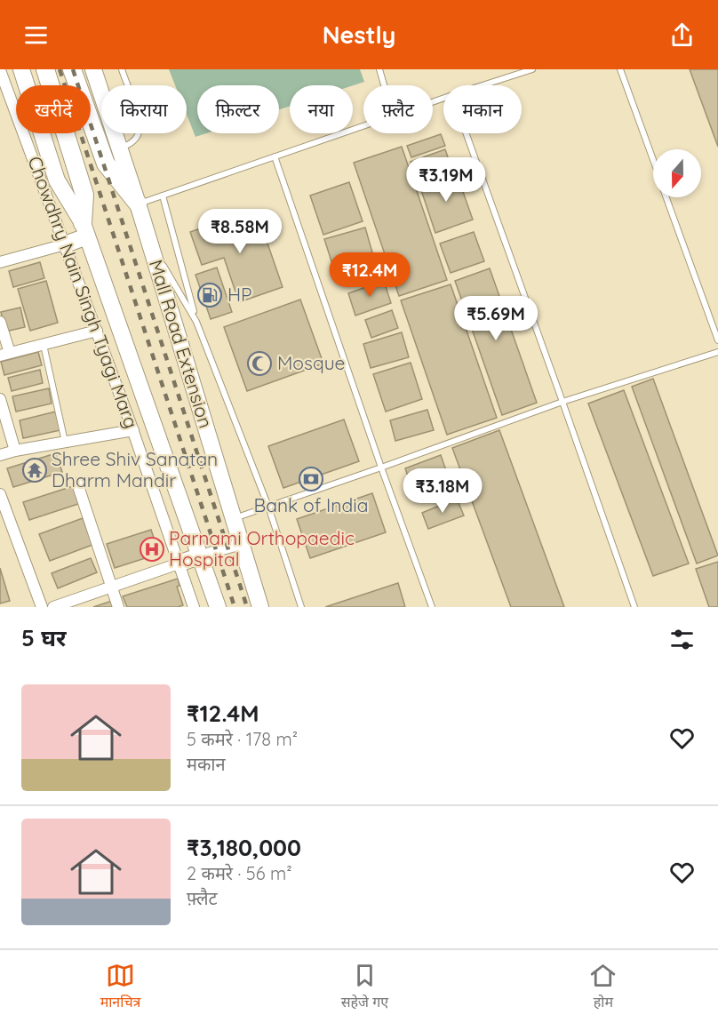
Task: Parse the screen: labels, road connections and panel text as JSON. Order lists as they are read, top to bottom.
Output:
{
  "streets": {
    "main road": ["Mall Road Extension"],
    "street": ["Chowdhry Nain Singh Tyagi Marg"]
  },
  "places": {
    "fuel station": ["HP"],
    "mosque": ["Mosque"],
    "temple": ["Shree Shiv Sanatan Dharm Mandir"],
    "bank": ["Bank of India"],
    "hospital": ["Parnami Orthopaedic Hospital"]
  },
  "north": "bottom",
  "page": {
    "header": "Nestly",
    "chip": [
      "खरीदें",
      "किराया",
      "फ़िल्टर",
      "नया",
      "फ़्लैट",
      "मकान"
    ],
    "price": [
      "₹3.19M",
      "₹8.58M",
      "₹12.4M",
      "₹5.69M",
      "₹3.18M"
    ],
    "heading": "5 घर",
    "list": [
      {
        "name": "₹12.4M",
        "note": "5 कमरे · 178 m² · मकान"
      },
      {
        "name": "₹3,180,000",
        "note": "2 कमरे · 56 m² · फ़्लैट"
      }
    ],
    "tabs": ["मानचित्र", "सहेजे गए", "होम"]
  }
}
